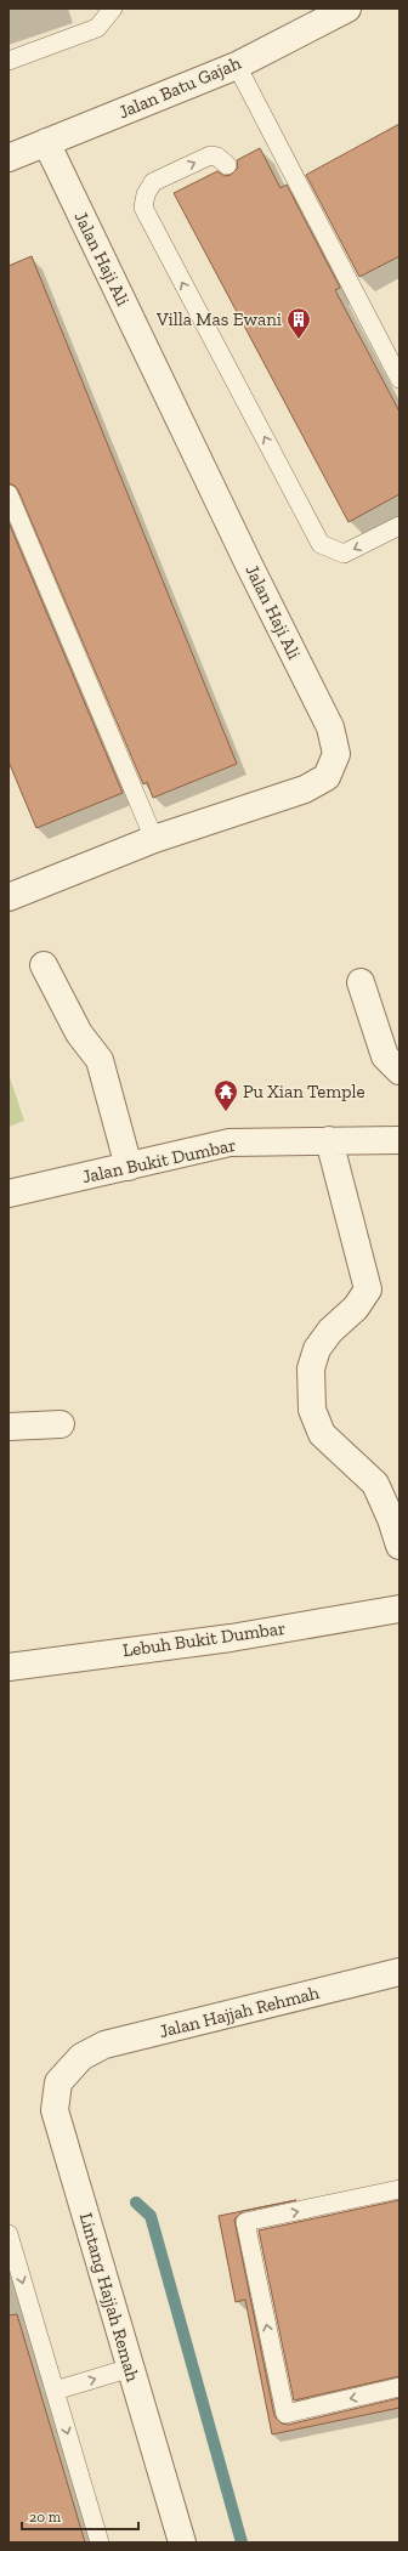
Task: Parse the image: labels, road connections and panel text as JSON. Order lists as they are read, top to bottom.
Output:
{
  "streets": {
    "street": [
      "Jalan Batu Gajah",
      "Jalan Haji Ali",
      "Jalan Bukit Dumbar",
      "Lebuh Bukit Dumbar",
      "Jalan Hajjah Rehmah",
      "Lintang Hajjah Remah"
    ]
  },
  "crossings": [
    ["Jalan Batu Gajah", "Jalan Haji Ali"],
    ["Jalan Hajjah Rehmah", "Lintang Hajjah Remah"]
  ],
  "places": {
    "building": ["Villa Mas Ewani"],
    "temple": ["Pu Xian Temple"]
  },
  "scale_bar": "20 m"
}
